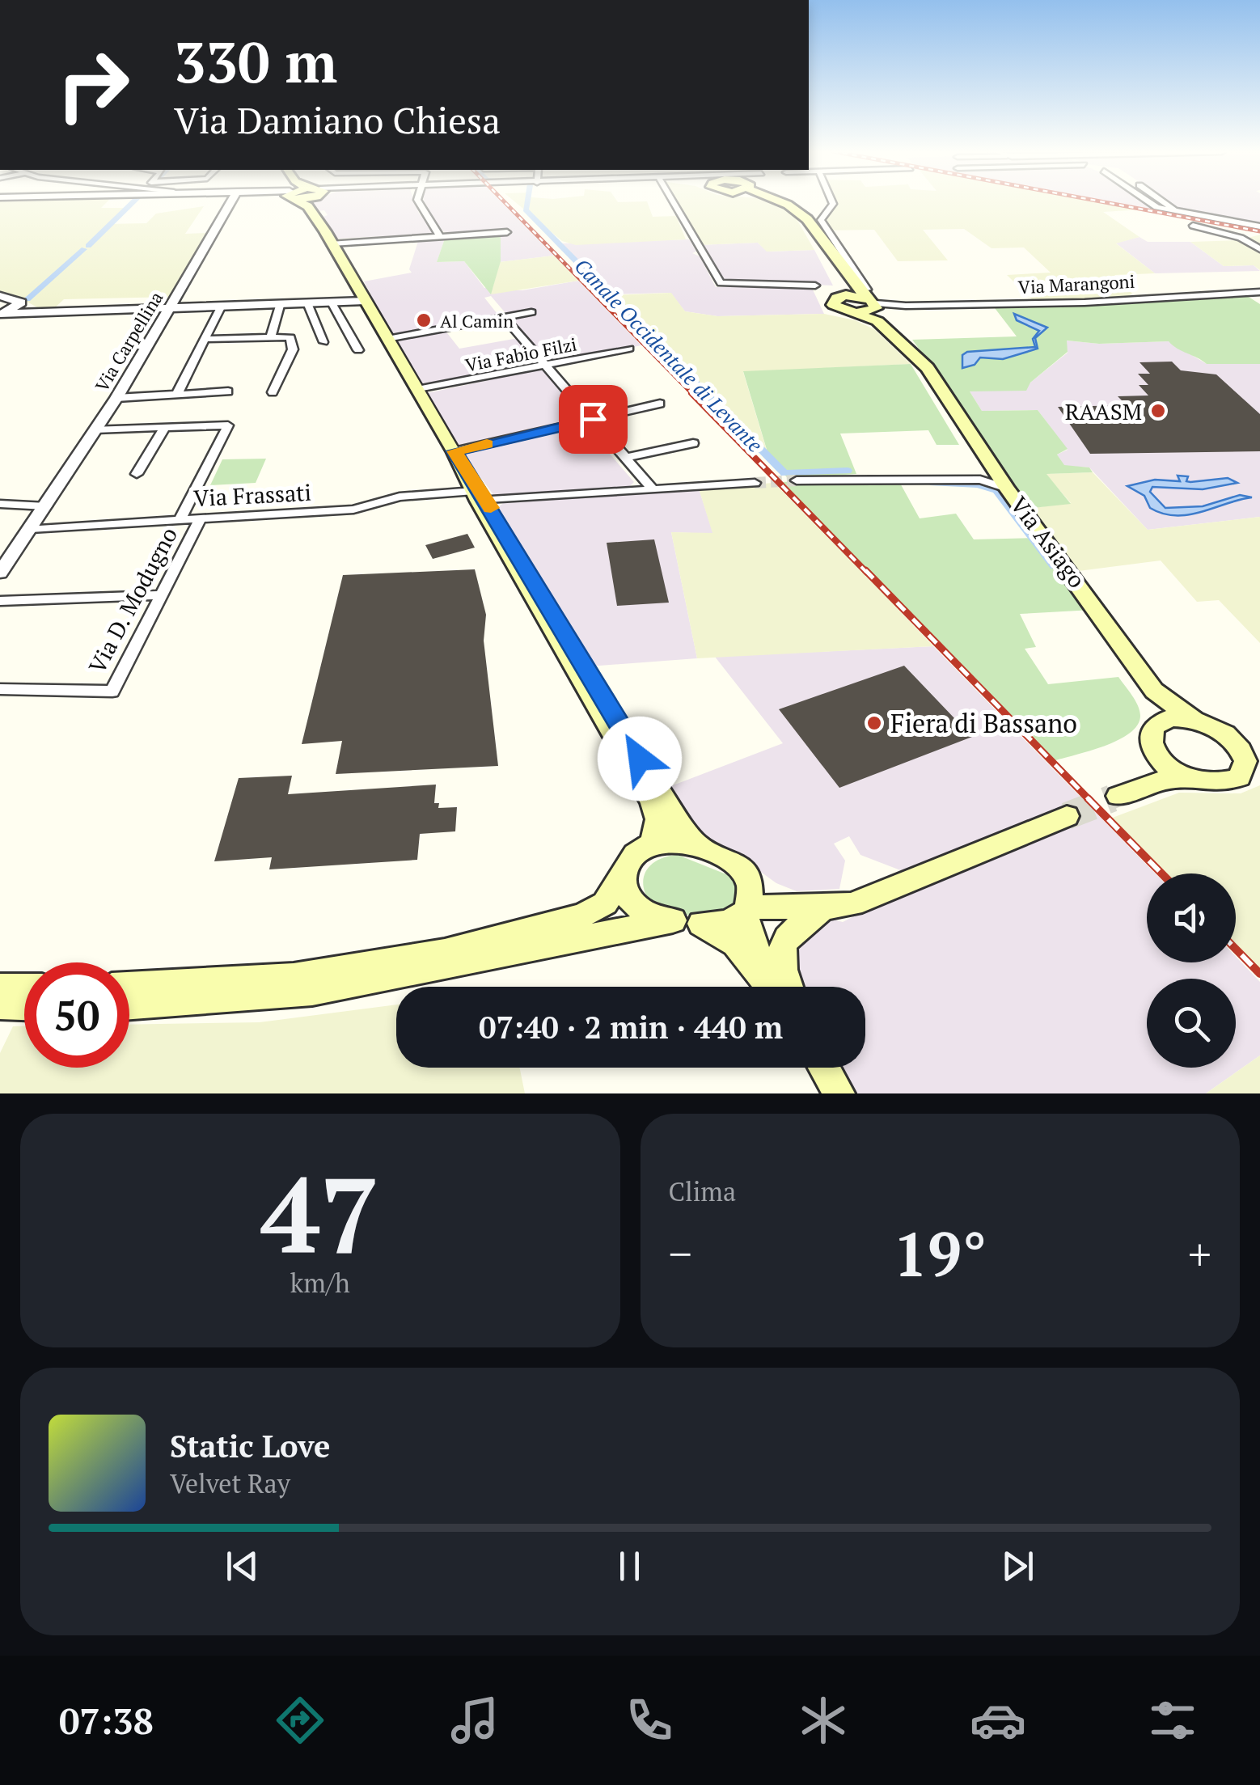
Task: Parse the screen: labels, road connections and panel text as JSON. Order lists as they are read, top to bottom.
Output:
{
  "streets": {
    "main road": ["Via Asiago"],
    "street": [
      "Via Marangoni",
      "Via Carpellina",
      "Via Fabio Filzi",
      "Via Frassati",
      "Via D. Modugno"
    ]
  },
  "crossings": [
    ["Via Marangoni", "Via Asiago"],
    ["Via Carpellina", "Via Frassati"],
    ["Via Frassati", "Via D. Modugno"]
  ],
  "water": ["Canale Occidentale di Levante"],
  "places": ["Al Camin", "RAASM", "Fiera di Bassano"],
  "page": {
    "turn": ["330 m", "Via Damiano Chiesa"],
    "limit": "50",
    "trip": "07:40 · 2 min · 440 m",
    "tile": [
      ["47", "km/h"],
      "Clima"
    ],
    "heat": ["−", "19°", "+"],
    "song": ["Static Love", "Velvet Ray"],
    "tabs": "07:38"
  }
}
